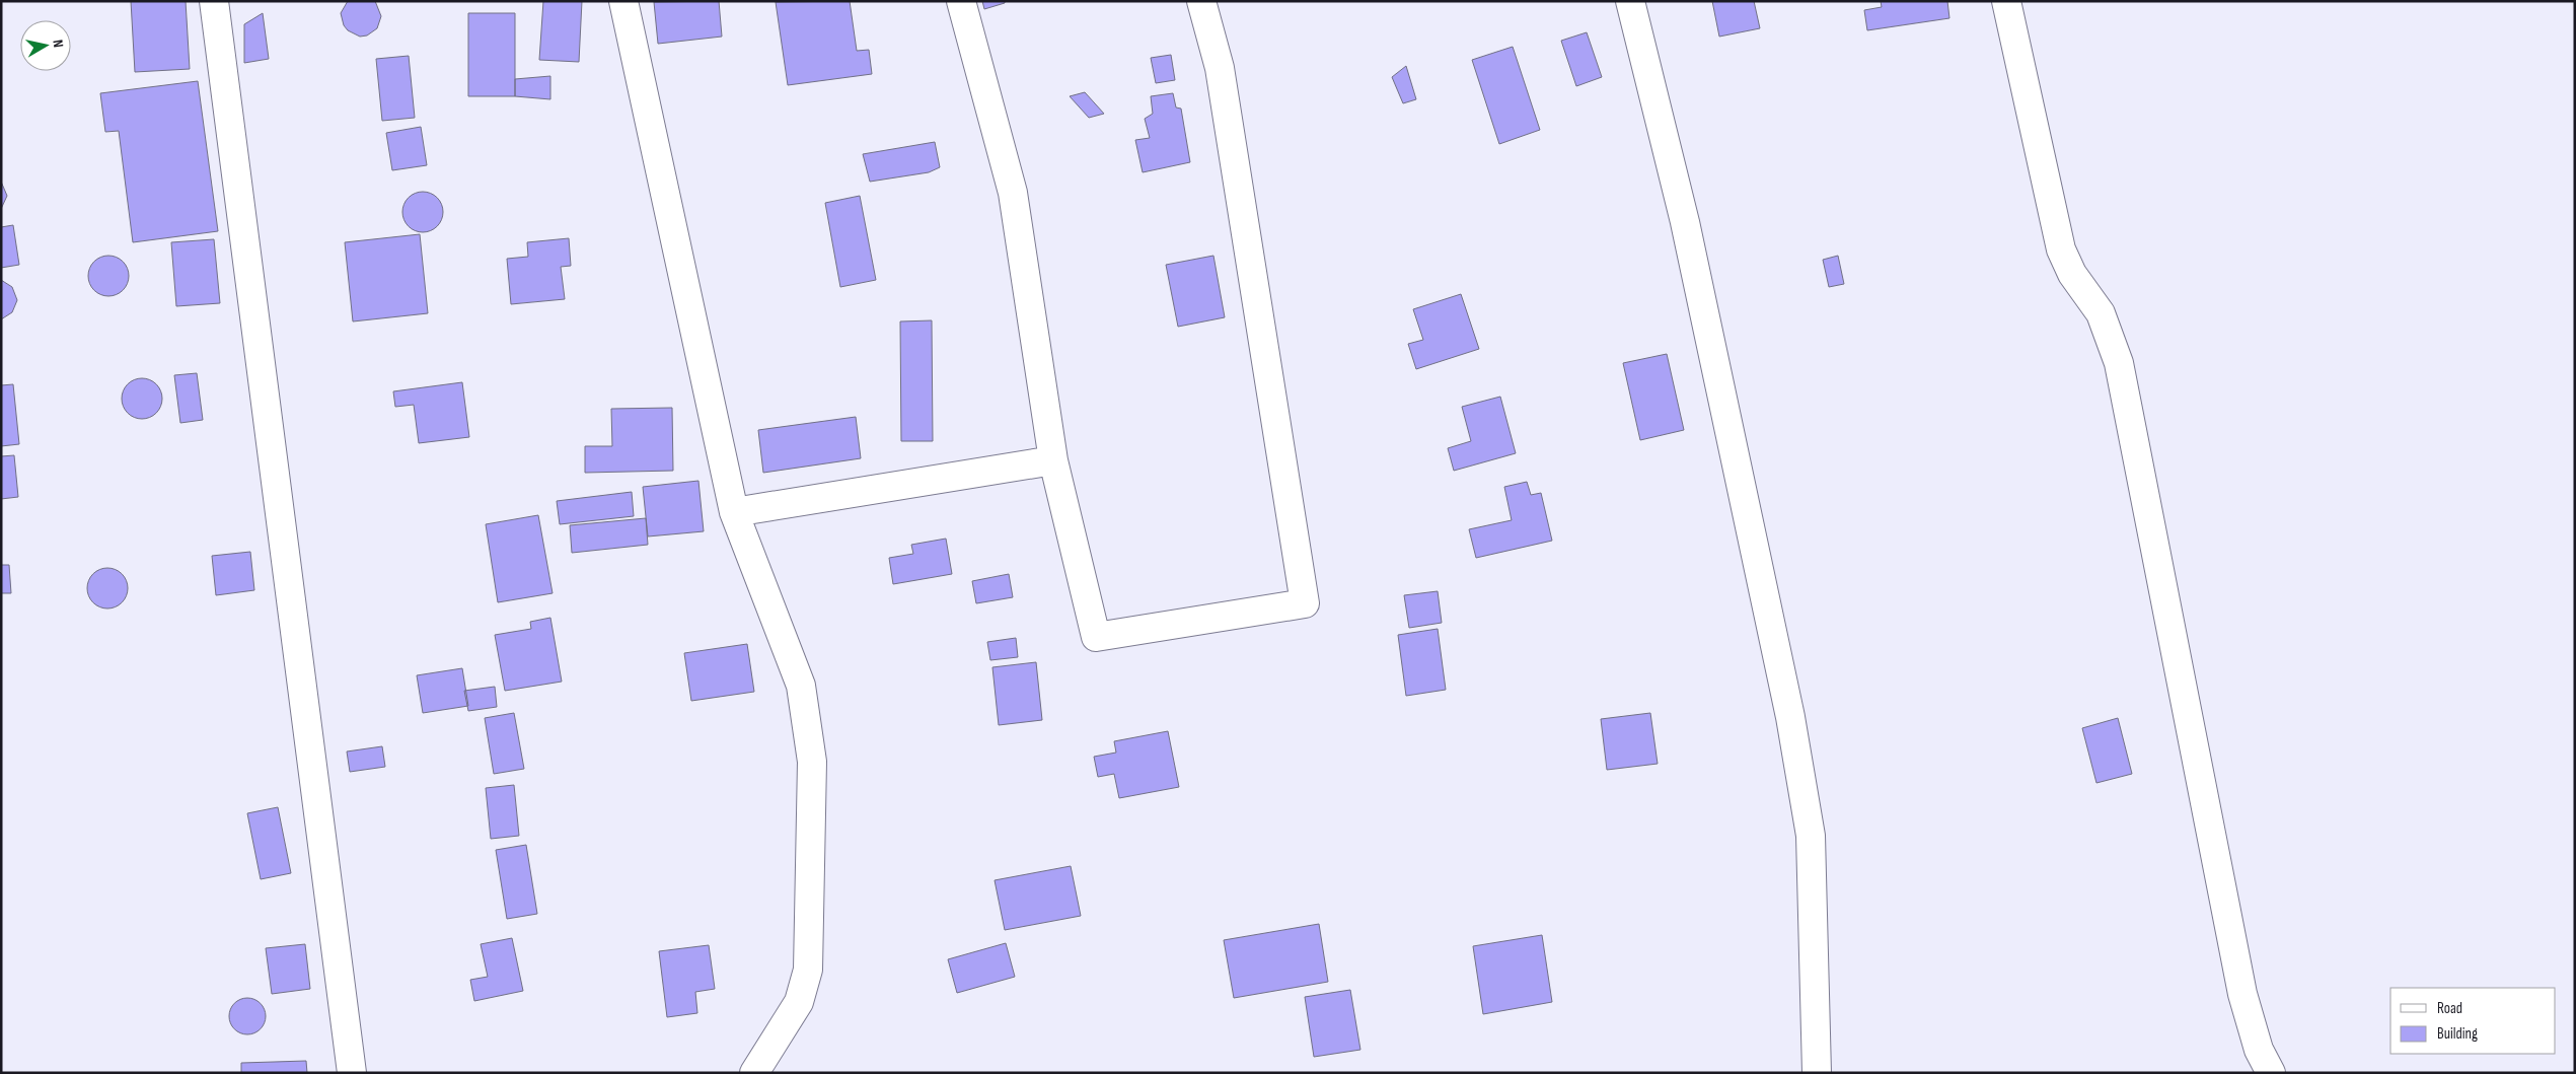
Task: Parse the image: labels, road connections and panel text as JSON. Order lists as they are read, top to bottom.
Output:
{
  "legend": ["Road", "Building"],
  "north": "right"
}
